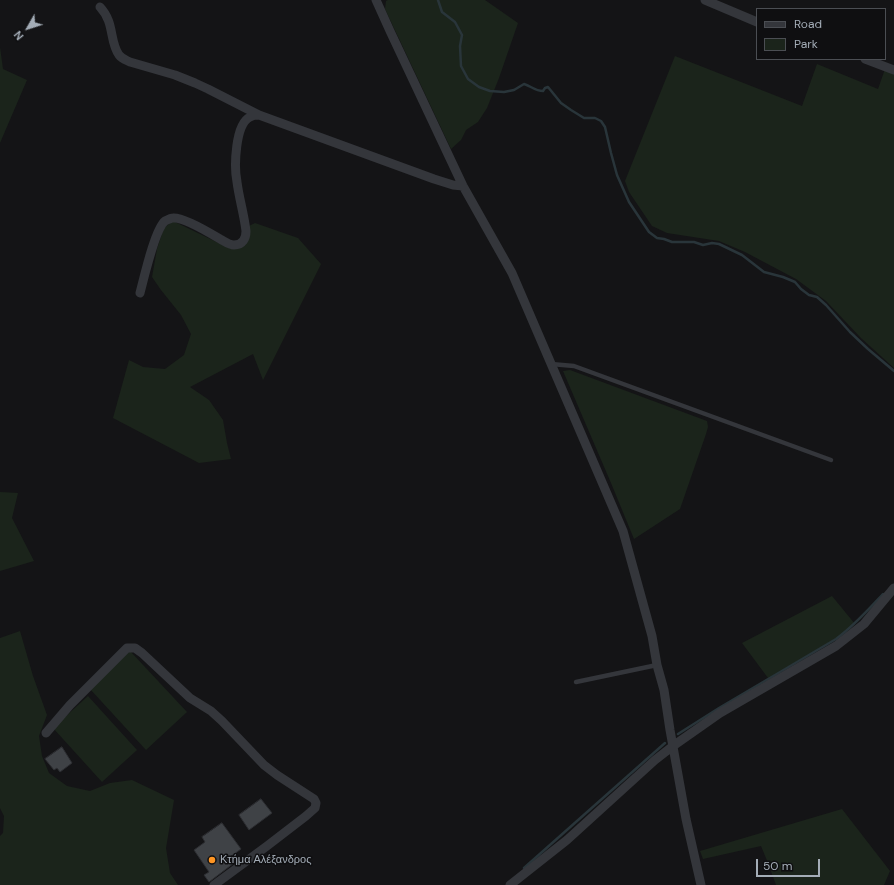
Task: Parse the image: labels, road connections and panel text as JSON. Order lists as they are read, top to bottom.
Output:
{
  "places": ["Κτήμα Αλέξανδρος"],
  "legend": ["Road", "Park"],
  "scale_bar": "50 m",
  "north": "bottom left"
}
